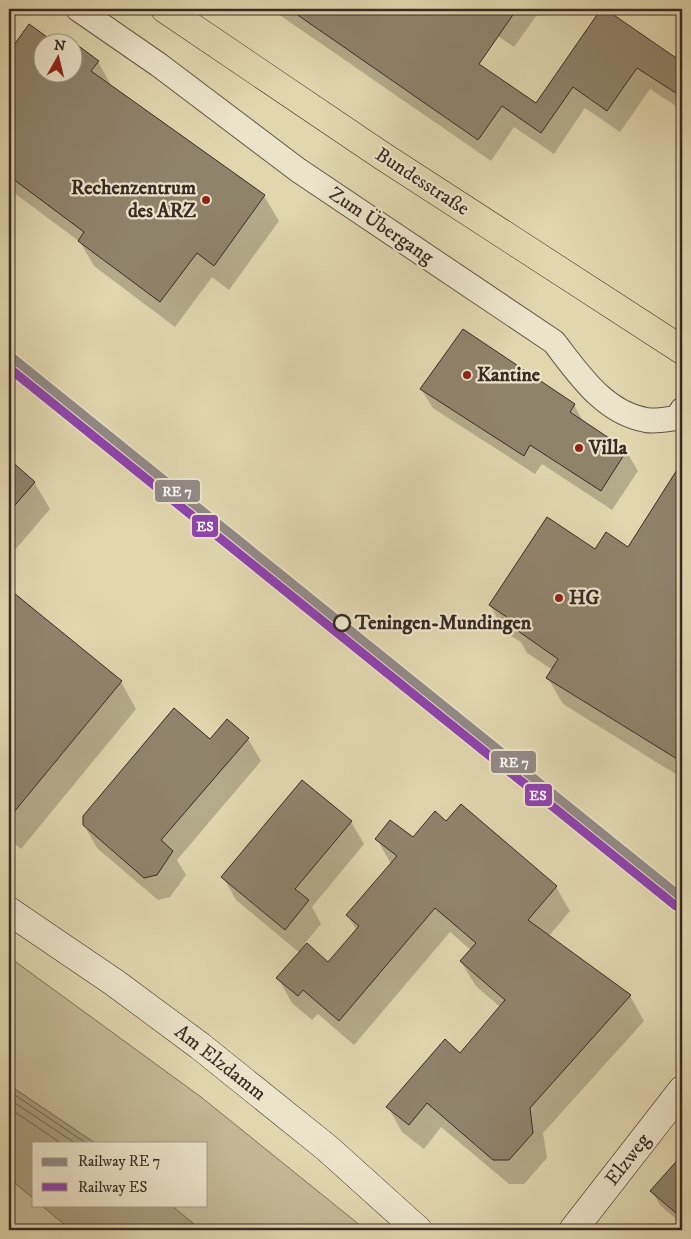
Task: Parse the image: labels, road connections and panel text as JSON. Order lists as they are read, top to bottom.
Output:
{
  "streets": {
    "main road": ["Bundesstraße"],
    "street": ["Zum Übergang", "Am Elzdamm", "Elzweg"]
  },
  "places": [
    "Rechenzentrum des ARZ",
    "Kantine",
    "Villa",
    "HG",
    "Teningen-Mundingen"
  ],
  "lines": ["rail line ES"],
  "legend": ["Railway RE 7", "Railway ES"],
  "north": "top"
}
